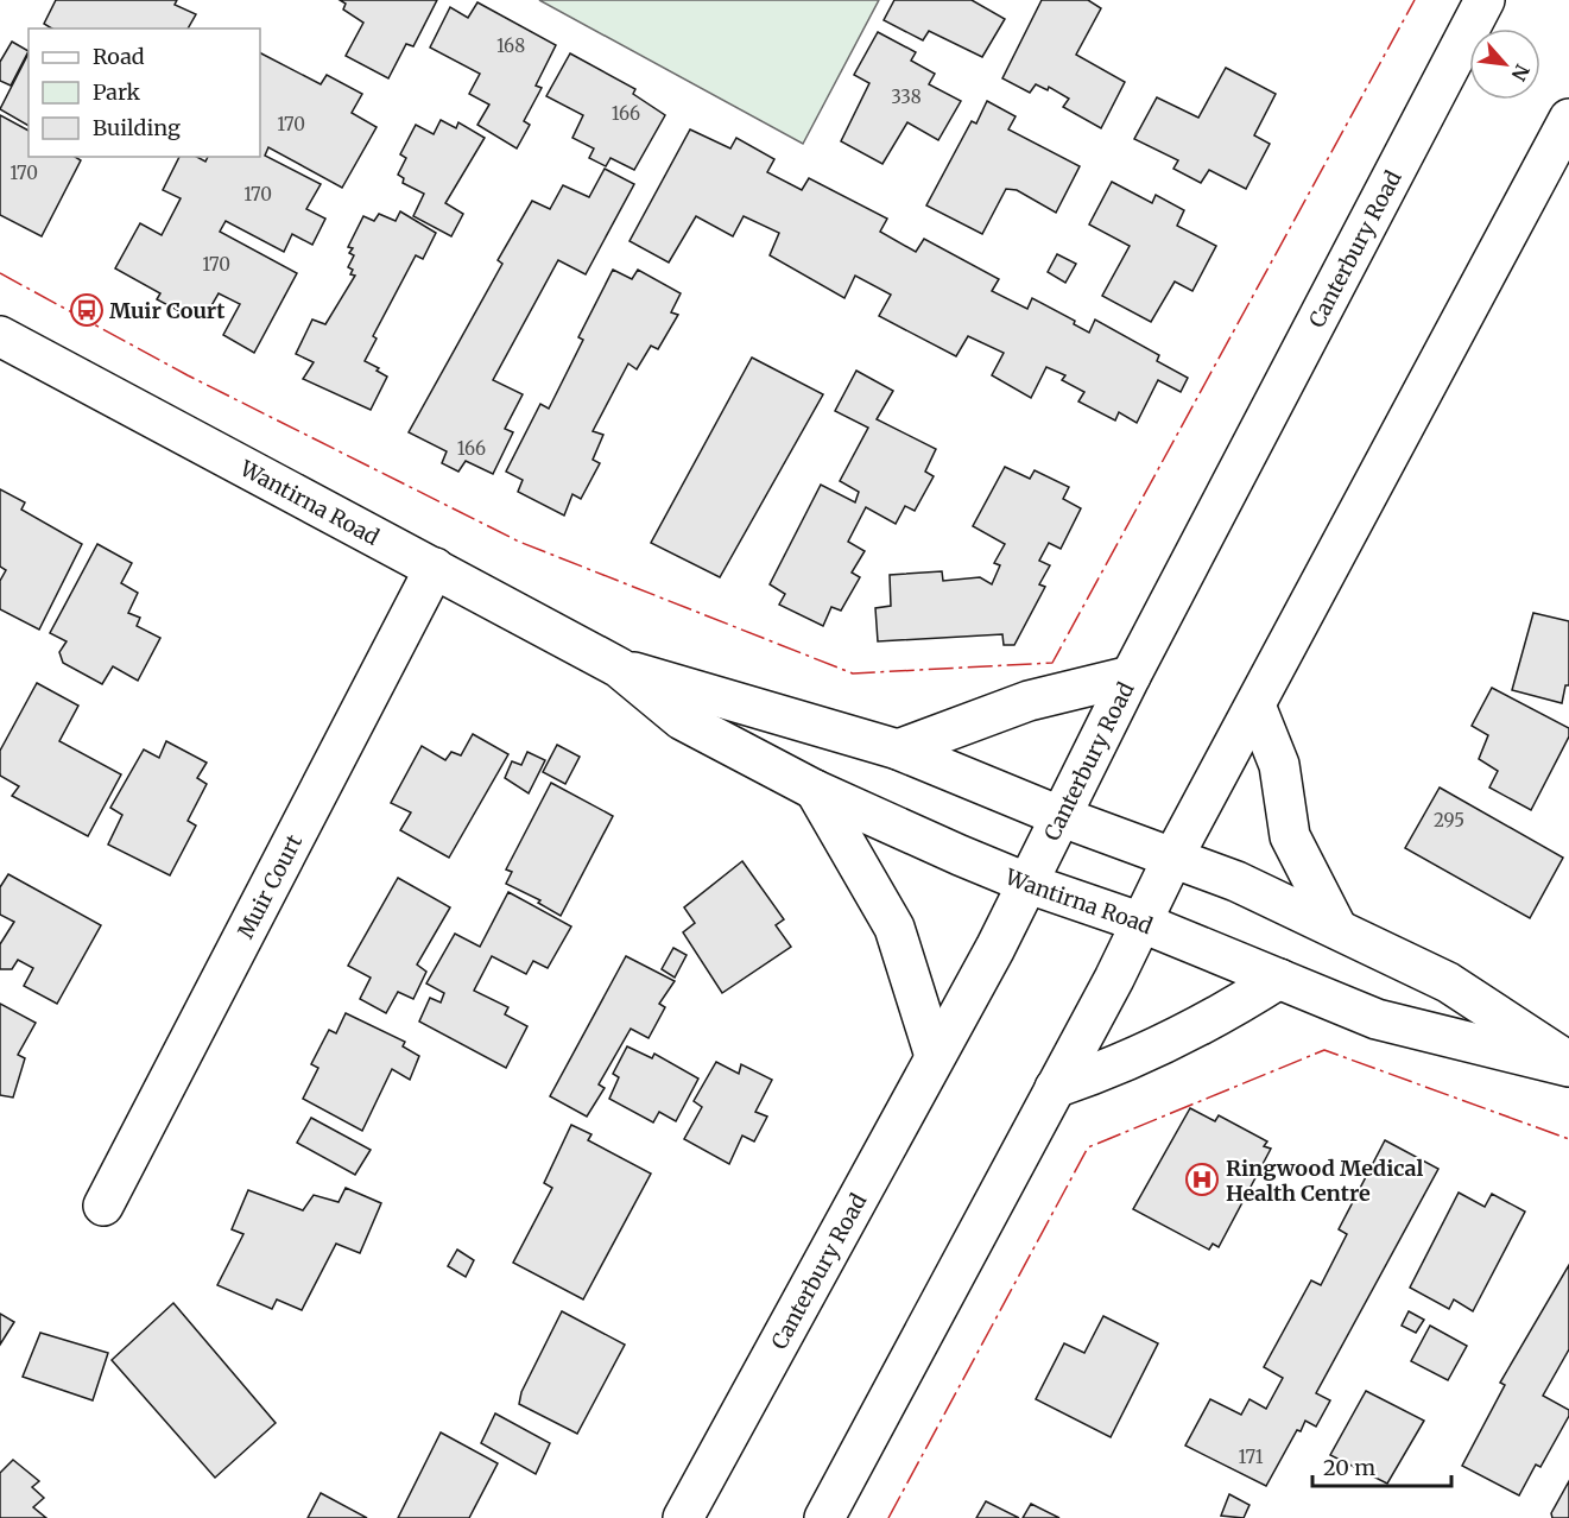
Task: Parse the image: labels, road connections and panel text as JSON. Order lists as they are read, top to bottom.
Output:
{
  "streets": {
    "main road": ["Canterbury Road", "Wantirna Road", "Muir Court"]
  },
  "crossings": [
    ["Canterbury Road", "Wantirna Road"],
    ["Wantirna Road", "Muir Court"]
  ],
  "places": {
    "bus stop": ["Muir Court"],
    "hospital": ["Ringwood Medical Health Centre"]
  },
  "house_numbers": [
    "168",
    "338",
    "166",
    "170",
    "170",
    "170",
    "170",
    "166",
    "295",
    "171"
  ],
  "legend": ["Road", "Park", "Building"],
  "scale_bar": "20 m",
  "north": "bottom right"
}
